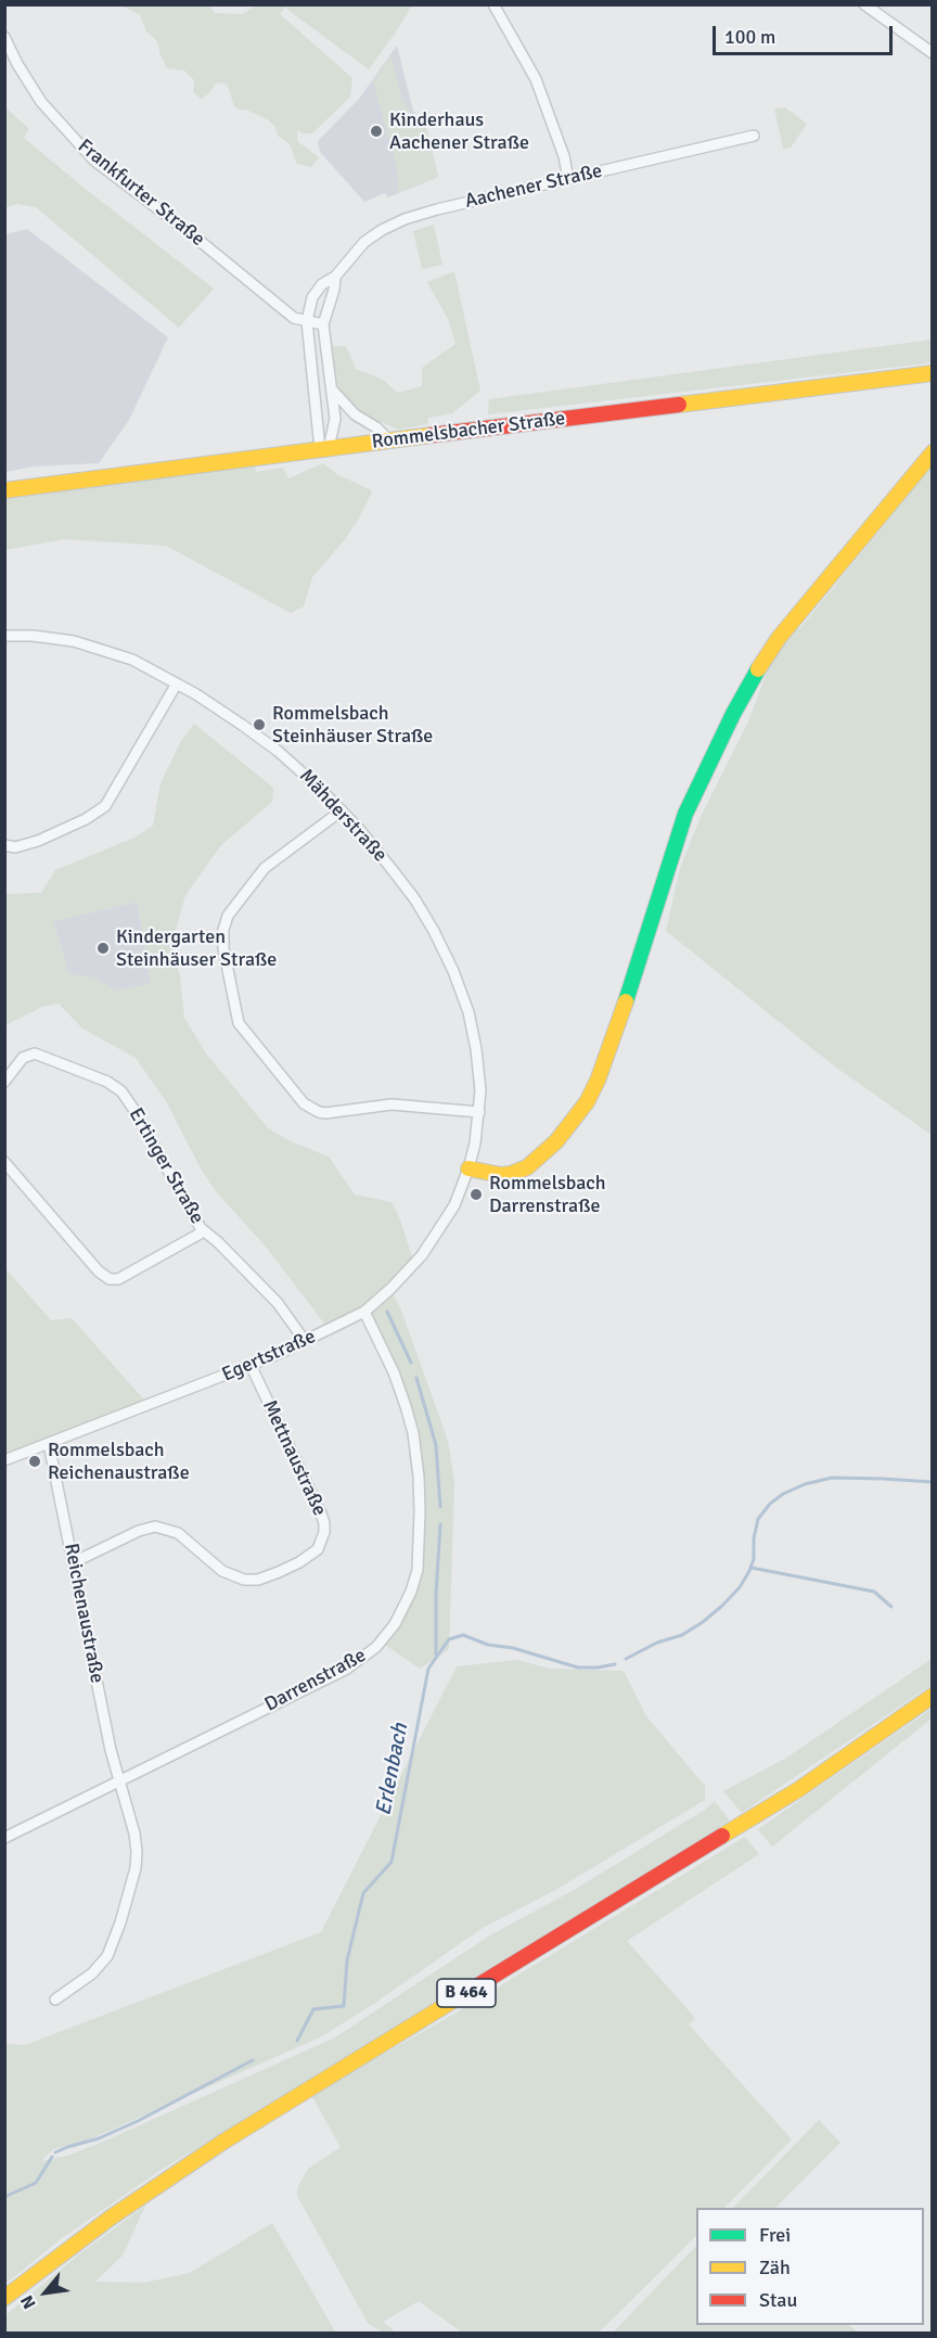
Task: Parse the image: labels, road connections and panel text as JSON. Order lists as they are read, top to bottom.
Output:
{
  "streets": {
    "main road": ["Rommelsbacher Straße", "B 464"],
    "street": [
      "Aachener Straße",
      "Frankfurter Straße",
      "Mähderstraße",
      "Ertinger Straße",
      "Egertstraße",
      "Mettnaustraße",
      "Reichenaustraße",
      "Darrenstraße"
    ]
  },
  "crossings": [
    ["Aachener Straße", "Frankfurter Straße"],
    ["Mähderstraße", "Egertstraße"],
    ["Ertinger Straße", "Egertstraße"],
    ["Egertstraße", "Mettnaustraße"],
    ["Egertstraße", "Reichenaustraße"],
    ["Egertstraße", "Darrenstraße"],
    ["Mettnaustraße", "Reichenaustraße"],
    ["Reichenaustraße", "Darrenstraße"]
  ],
  "water": ["Erlenbach"],
  "places": [
    "Kinderhaus Aachener Straße",
    "Rommelsbach Steinhäuser Straße",
    "Kindergarten Steinhäuser Straße",
    "Rommelsbach Darrenstraße",
    "Rommelsbach Reichenaustraße"
  ],
  "legend": ["Frei", "Zäh", "Stau"],
  "scale_bar": "100 m",
  "north": "bottom left"
}
